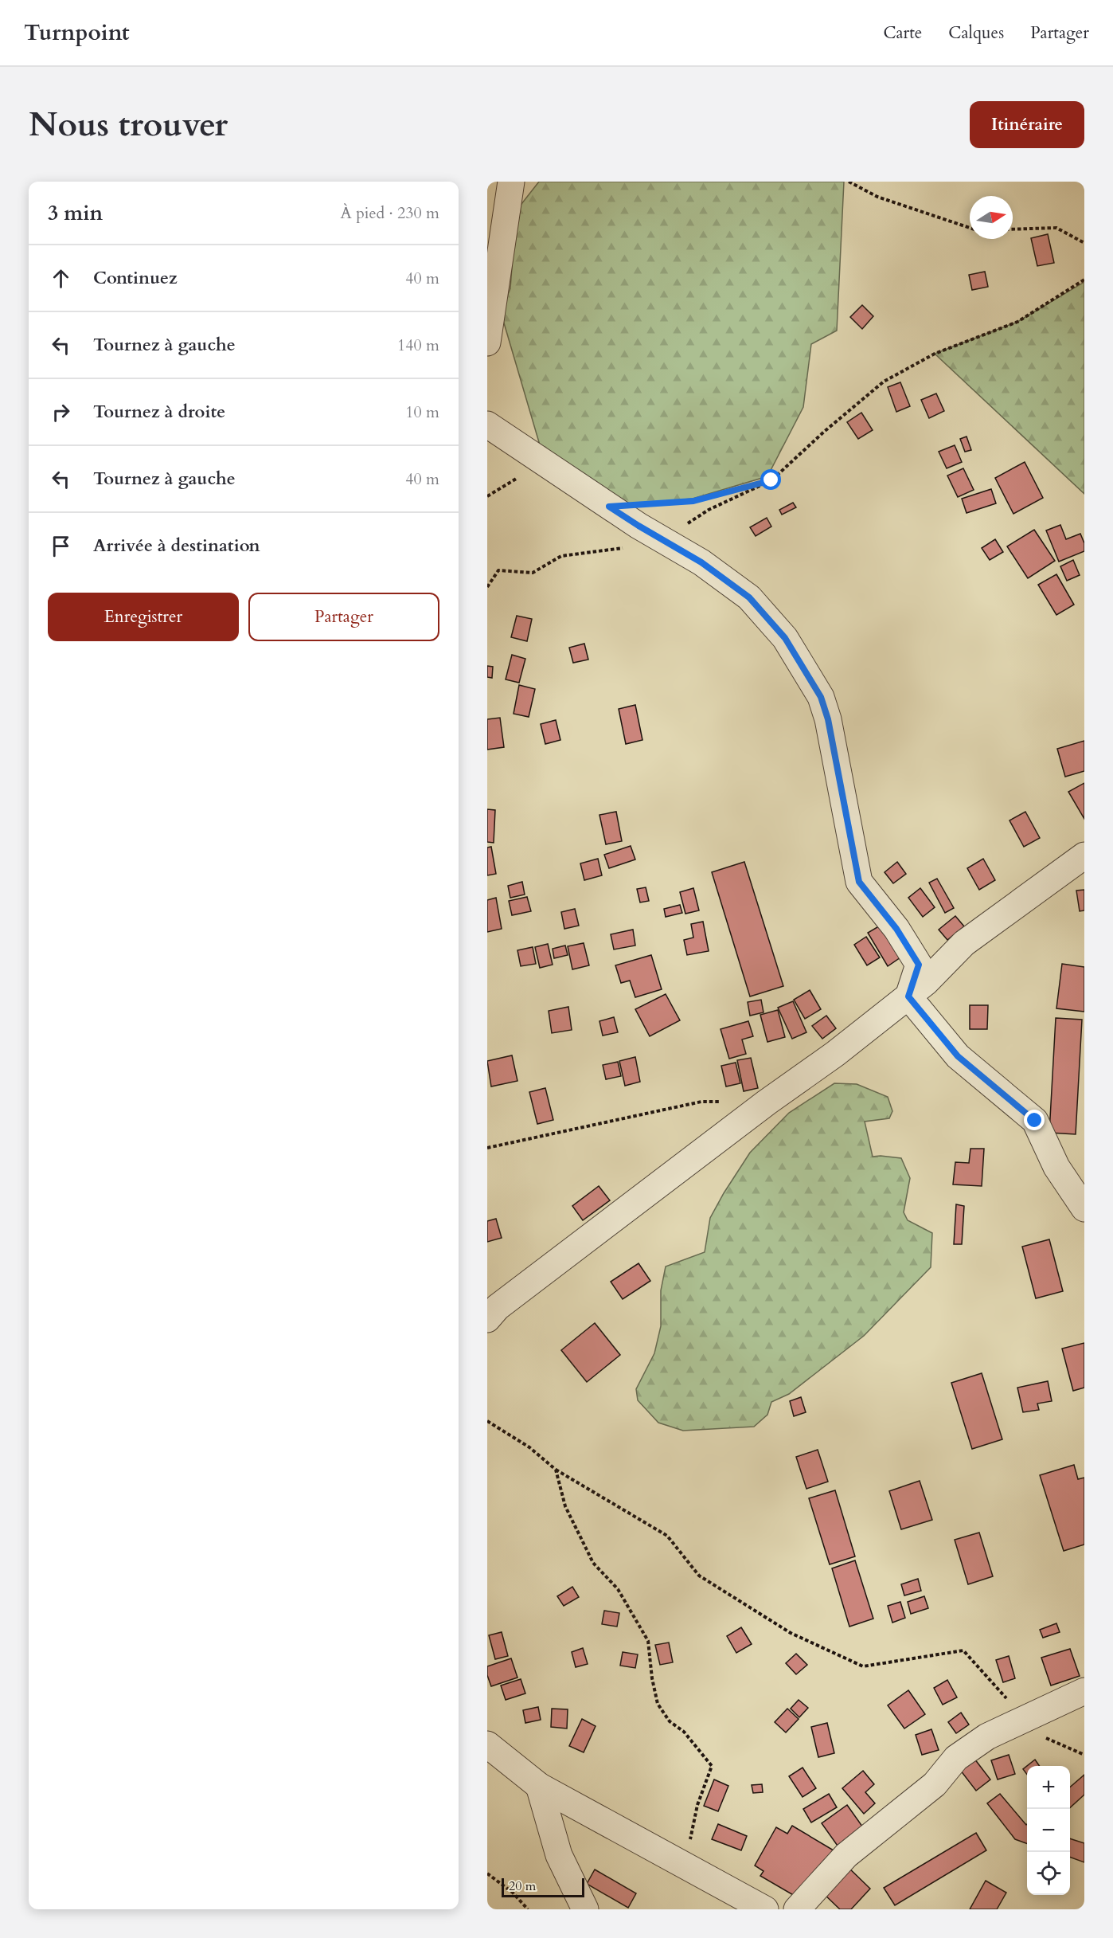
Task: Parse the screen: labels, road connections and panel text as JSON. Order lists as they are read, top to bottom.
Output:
{
  "scale_bar": "20 m",
  "north": "right",
  "page": {
    "header": "Turnpoint",
    "nav": ["Carte", "Calques", "Partager"],
    "buttons": [
      "Itinéraire",
      ["Enregistrer", "Partager"]
    ],
    "title": "Nous trouver",
    "heading": ["3 min", "À pied · 230 m"],
    "list": [
      ["Continuez", "40 m"],
      ["Tournez à gauche", "140 m"],
      ["Tournez à droite", "10 m"],
      ["Tournez à gauche", "40 m"],
      "Arrivée à destination"
    ],
    "map_buttons": ["+", "−"],
    "scale": "20 m"
  }
}
